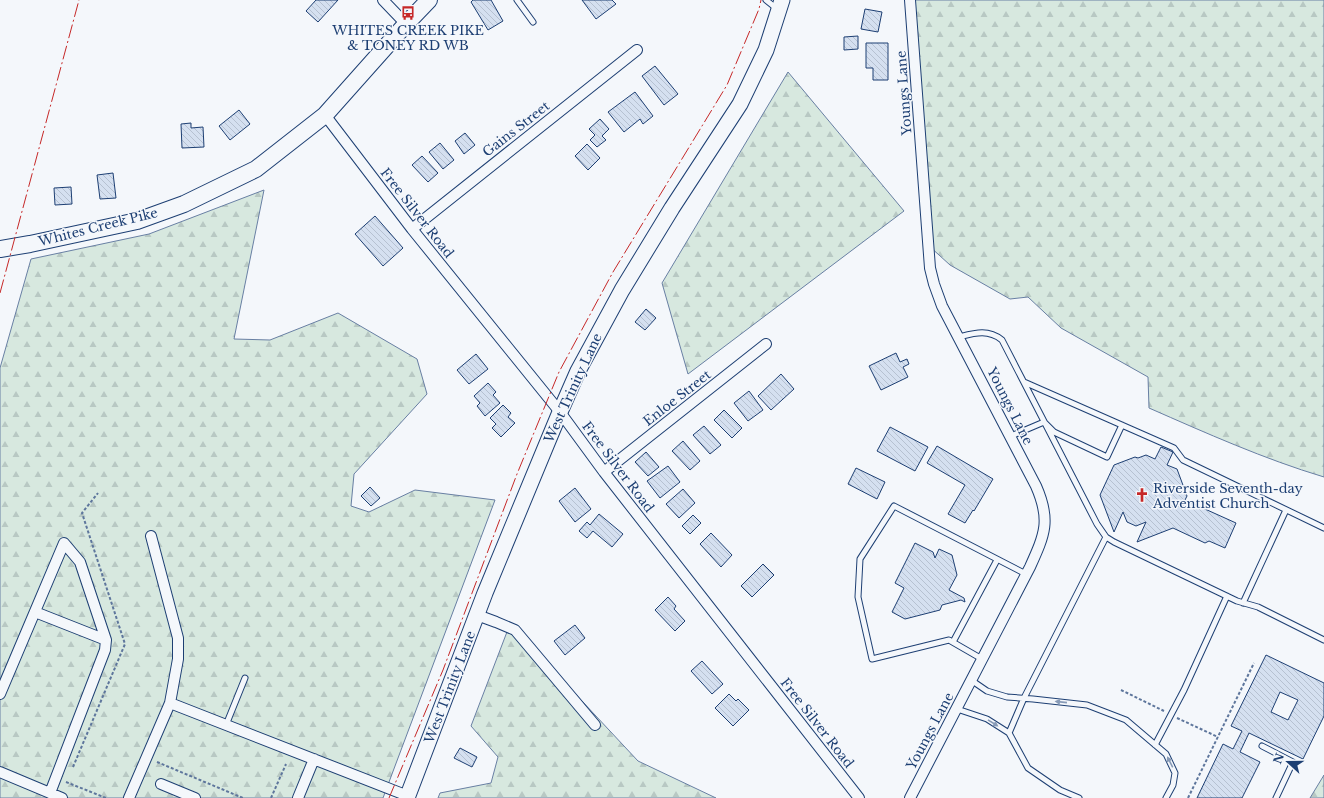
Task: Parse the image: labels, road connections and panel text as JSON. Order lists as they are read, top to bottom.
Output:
{
  "streets": {
    "main road": ["Whites Creek Pike", "West Trinity Lane"],
    "street": [
      "Youngs Lane",
      "Gains Street",
      "Free Silver Road",
      "Enloe Street"
    ]
  },
  "crossings": [
    ["Gains Street", "Free Silver Road"],
    ["Free Silver Road", "Whites Creek Pike"],
    ["Free Silver Road", "West Trinity Lane"],
    ["Free Silver Road", "Enloe Street"]
  ],
  "places": {
    "bus stop": ["WHITES CREEK PIKE & TONEY RD WB"],
    "church": ["Riverside Seventh-day Adventist Church"]
  },
  "north": "left"
}
